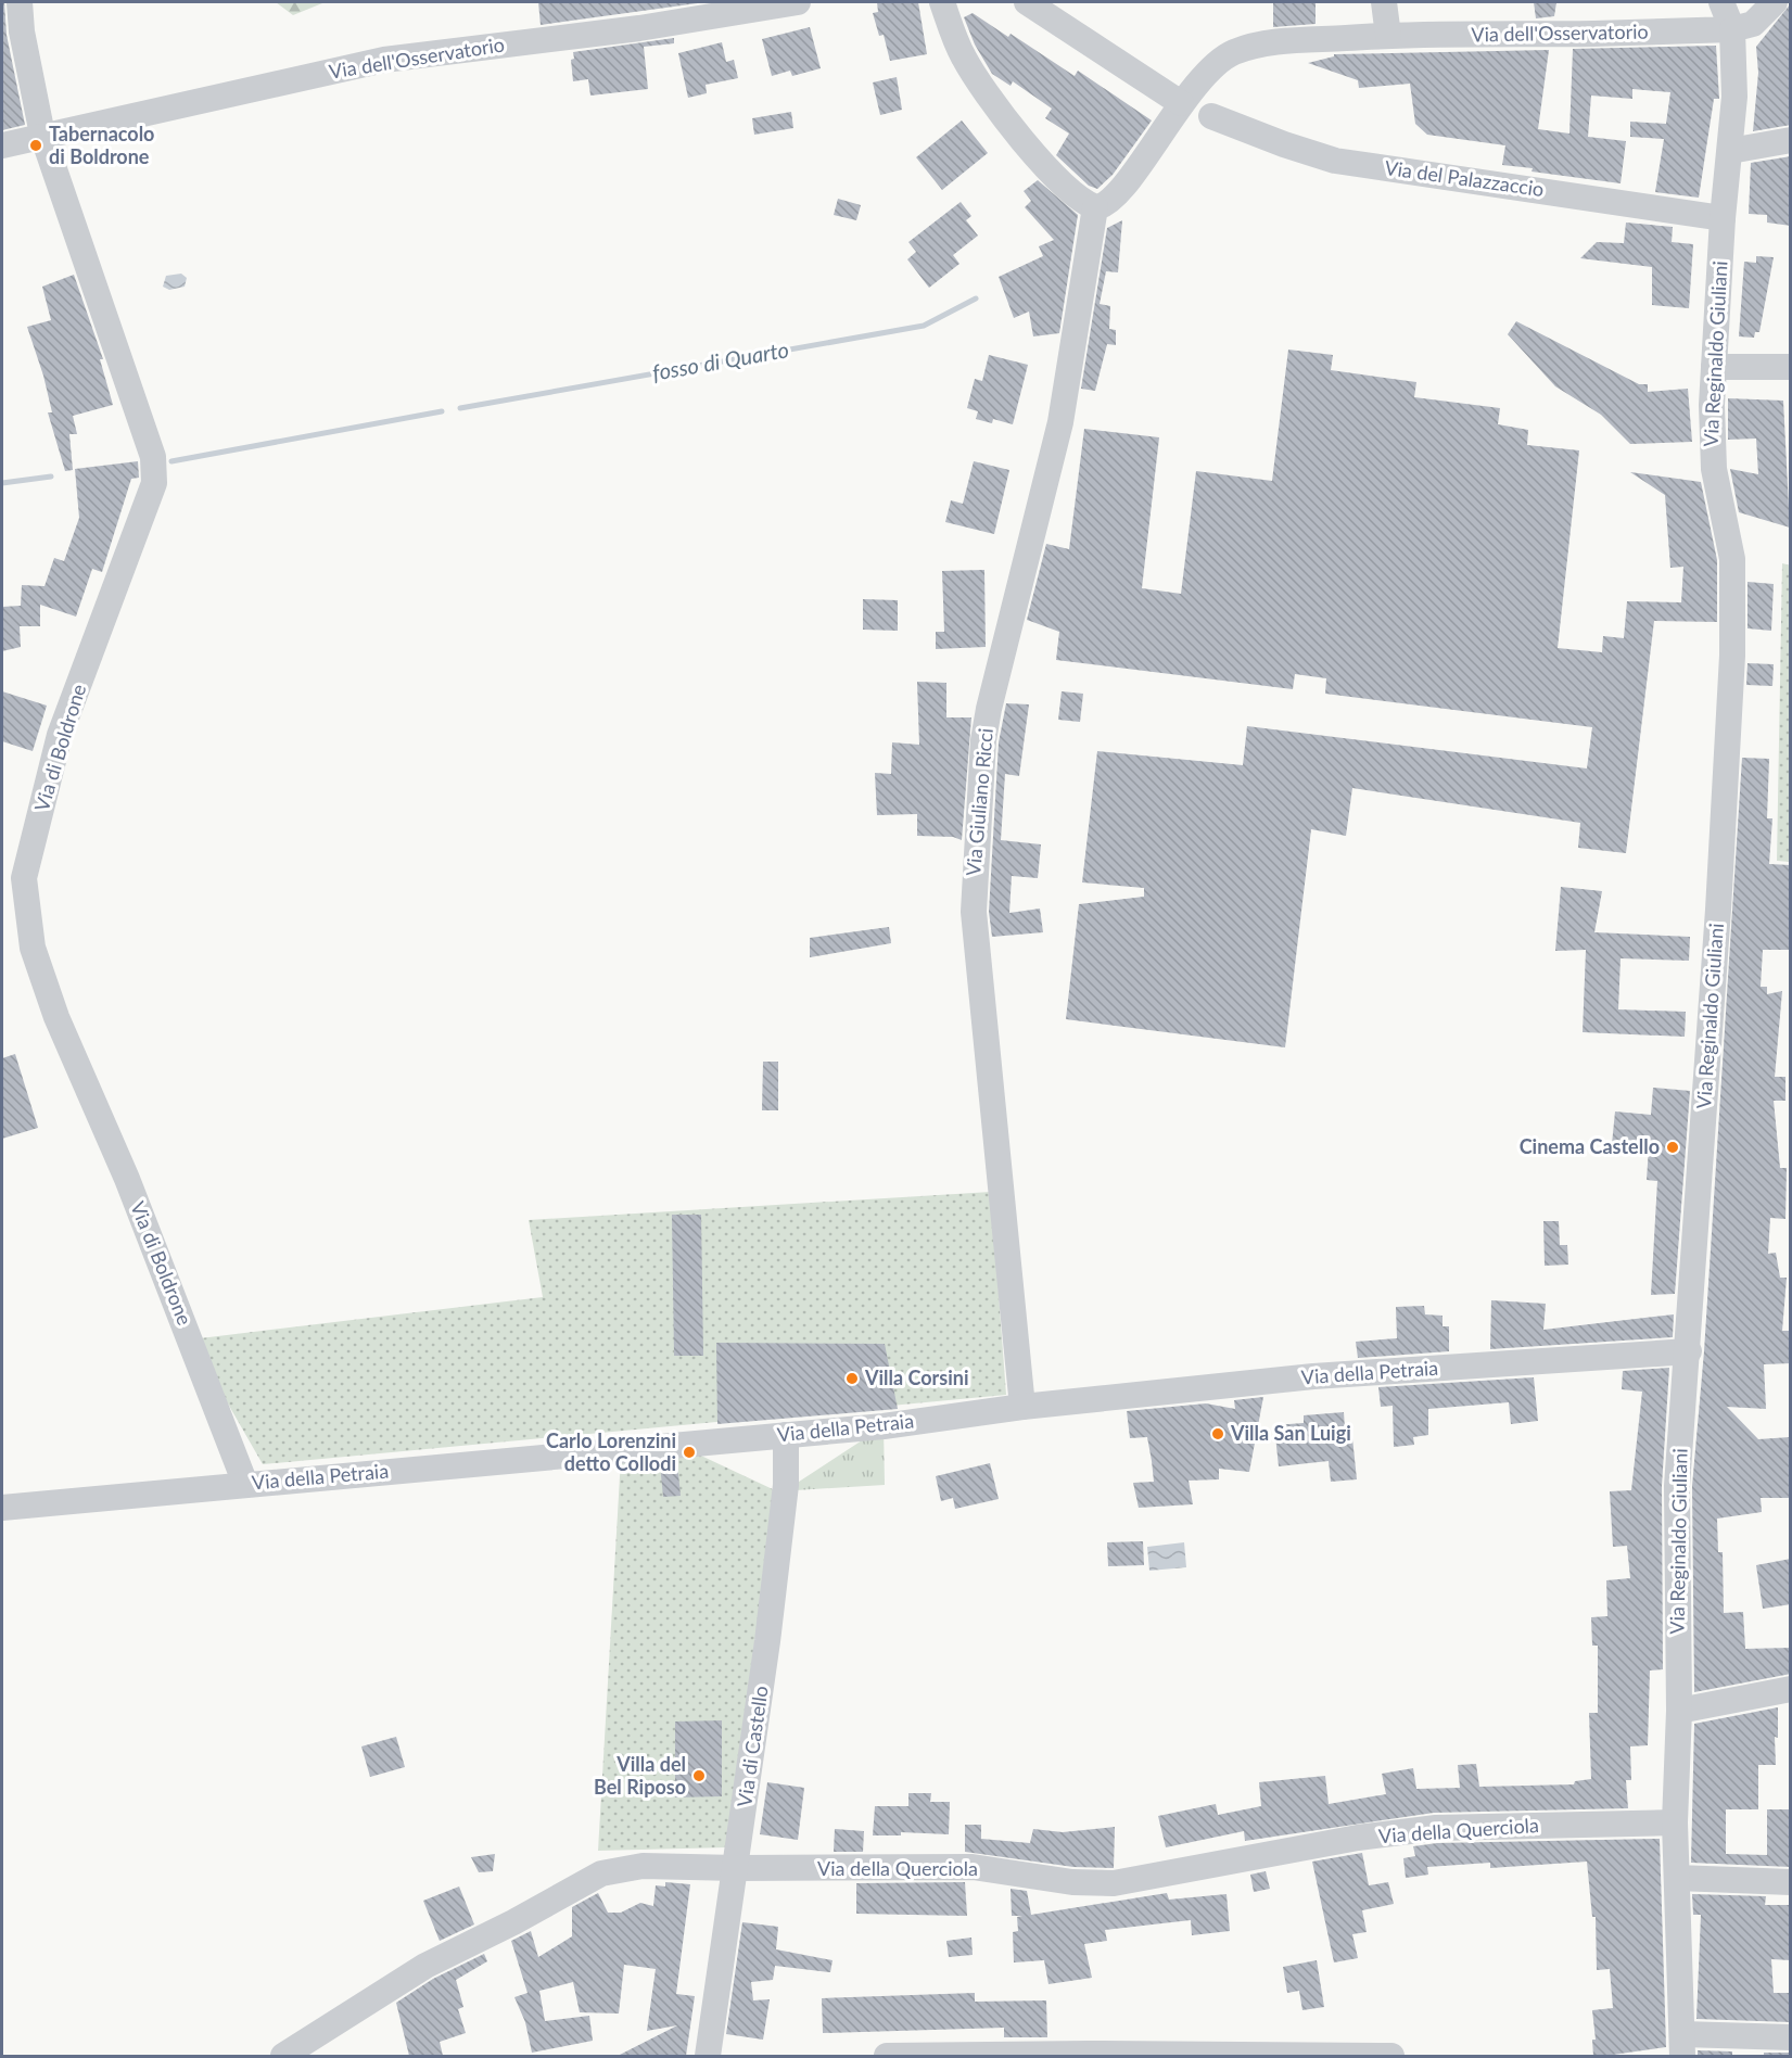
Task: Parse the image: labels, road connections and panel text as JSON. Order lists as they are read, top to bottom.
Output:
{
  "streets": {
    "street": [
      "Via dell'Osservatorio",
      "Via del Palazzaccio",
      "Via Reginaldo Giuliani",
      "Via di Boldrone",
      "Via Giuliano Ricci",
      "Via della Petraia",
      "Via di Castello",
      "Via della Querciola"
    ]
  },
  "crossings": [
    ["Via dell'Osservatorio", "Via Reginaldo Giuliani"],
    ["Via dell'Osservatorio", "Via di Boldrone"],
    ["Via dell'Osservatorio", "Via Giuliano Ricci"],
    ["Via del Palazzaccio", "Via Reginaldo Giuliani"],
    ["Via Reginaldo Giuliani", "Via della Petraia"],
    ["Via Reginaldo Giuliani", "Via della Querciola"],
    ["Via di Boldrone", "Via della Petraia"],
    ["Via Giuliano Ricci", "Via della Petraia"],
    ["Via della Petraia", "Via di Castello"],
    ["Via di Castello", "Via della Querciola"]
  ],
  "water": ["fosso di Quarto"],
  "places": [
    "Tabernacolo di Boldrone",
    "Cinema Castello",
    "Villa Corsini",
    "Villa San Luigi",
    "Carlo Lorenzini detto Collodi",
    "Villa del Bel Riposo"
  ]
}
